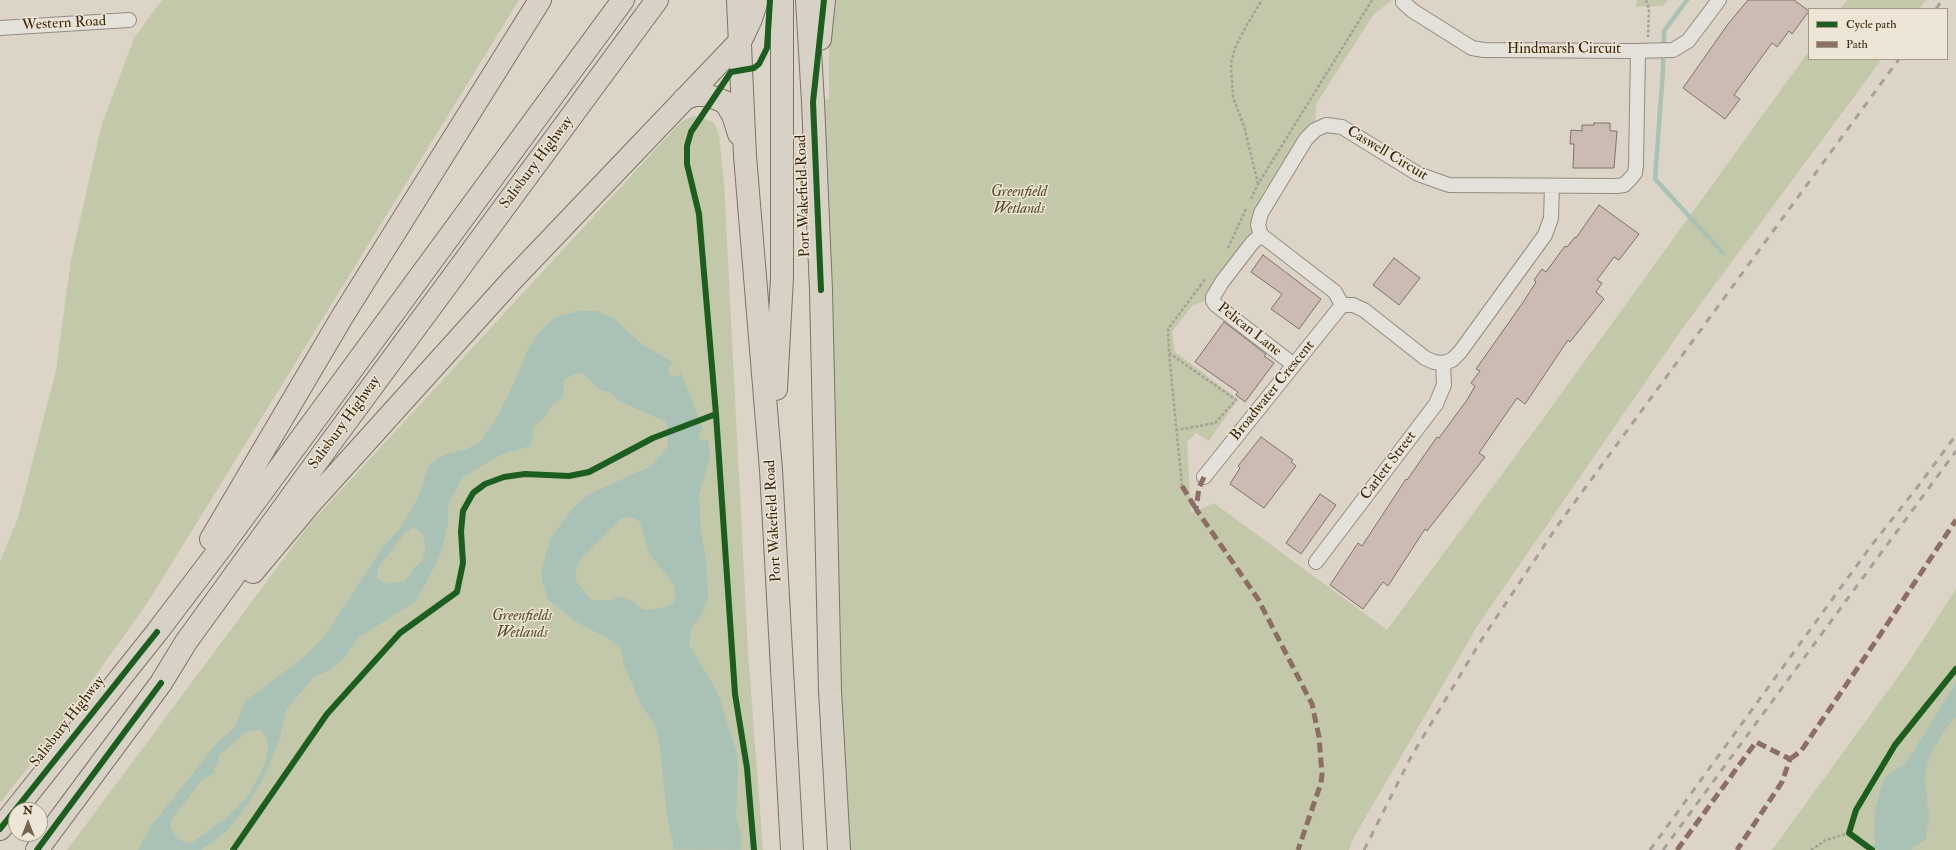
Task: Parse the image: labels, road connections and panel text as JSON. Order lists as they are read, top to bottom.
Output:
{
  "streets": {
    "highway": ["Salisbury Highway", "Port Wakefield Road"],
    "street": [
      "Western Road",
      "Hindmarsh Circuit",
      "Caswell Circuit",
      "Pelican Lane",
      "Broadwater Crescent",
      "Carlett Street"
    ]
  },
  "crossings": [
    ["Hindmarsh Circuit", "Caswell Circuit"],
    ["Caswell Circuit", "Pelican Lane"],
    ["Pelican Lane", "Broadwater Crescent"]
  ],
  "parks": ["Greenfield Wetlands", "Greenfields Wetlands"],
  "legend": ["Cycle path", "Path"],
  "north": "top"
}
